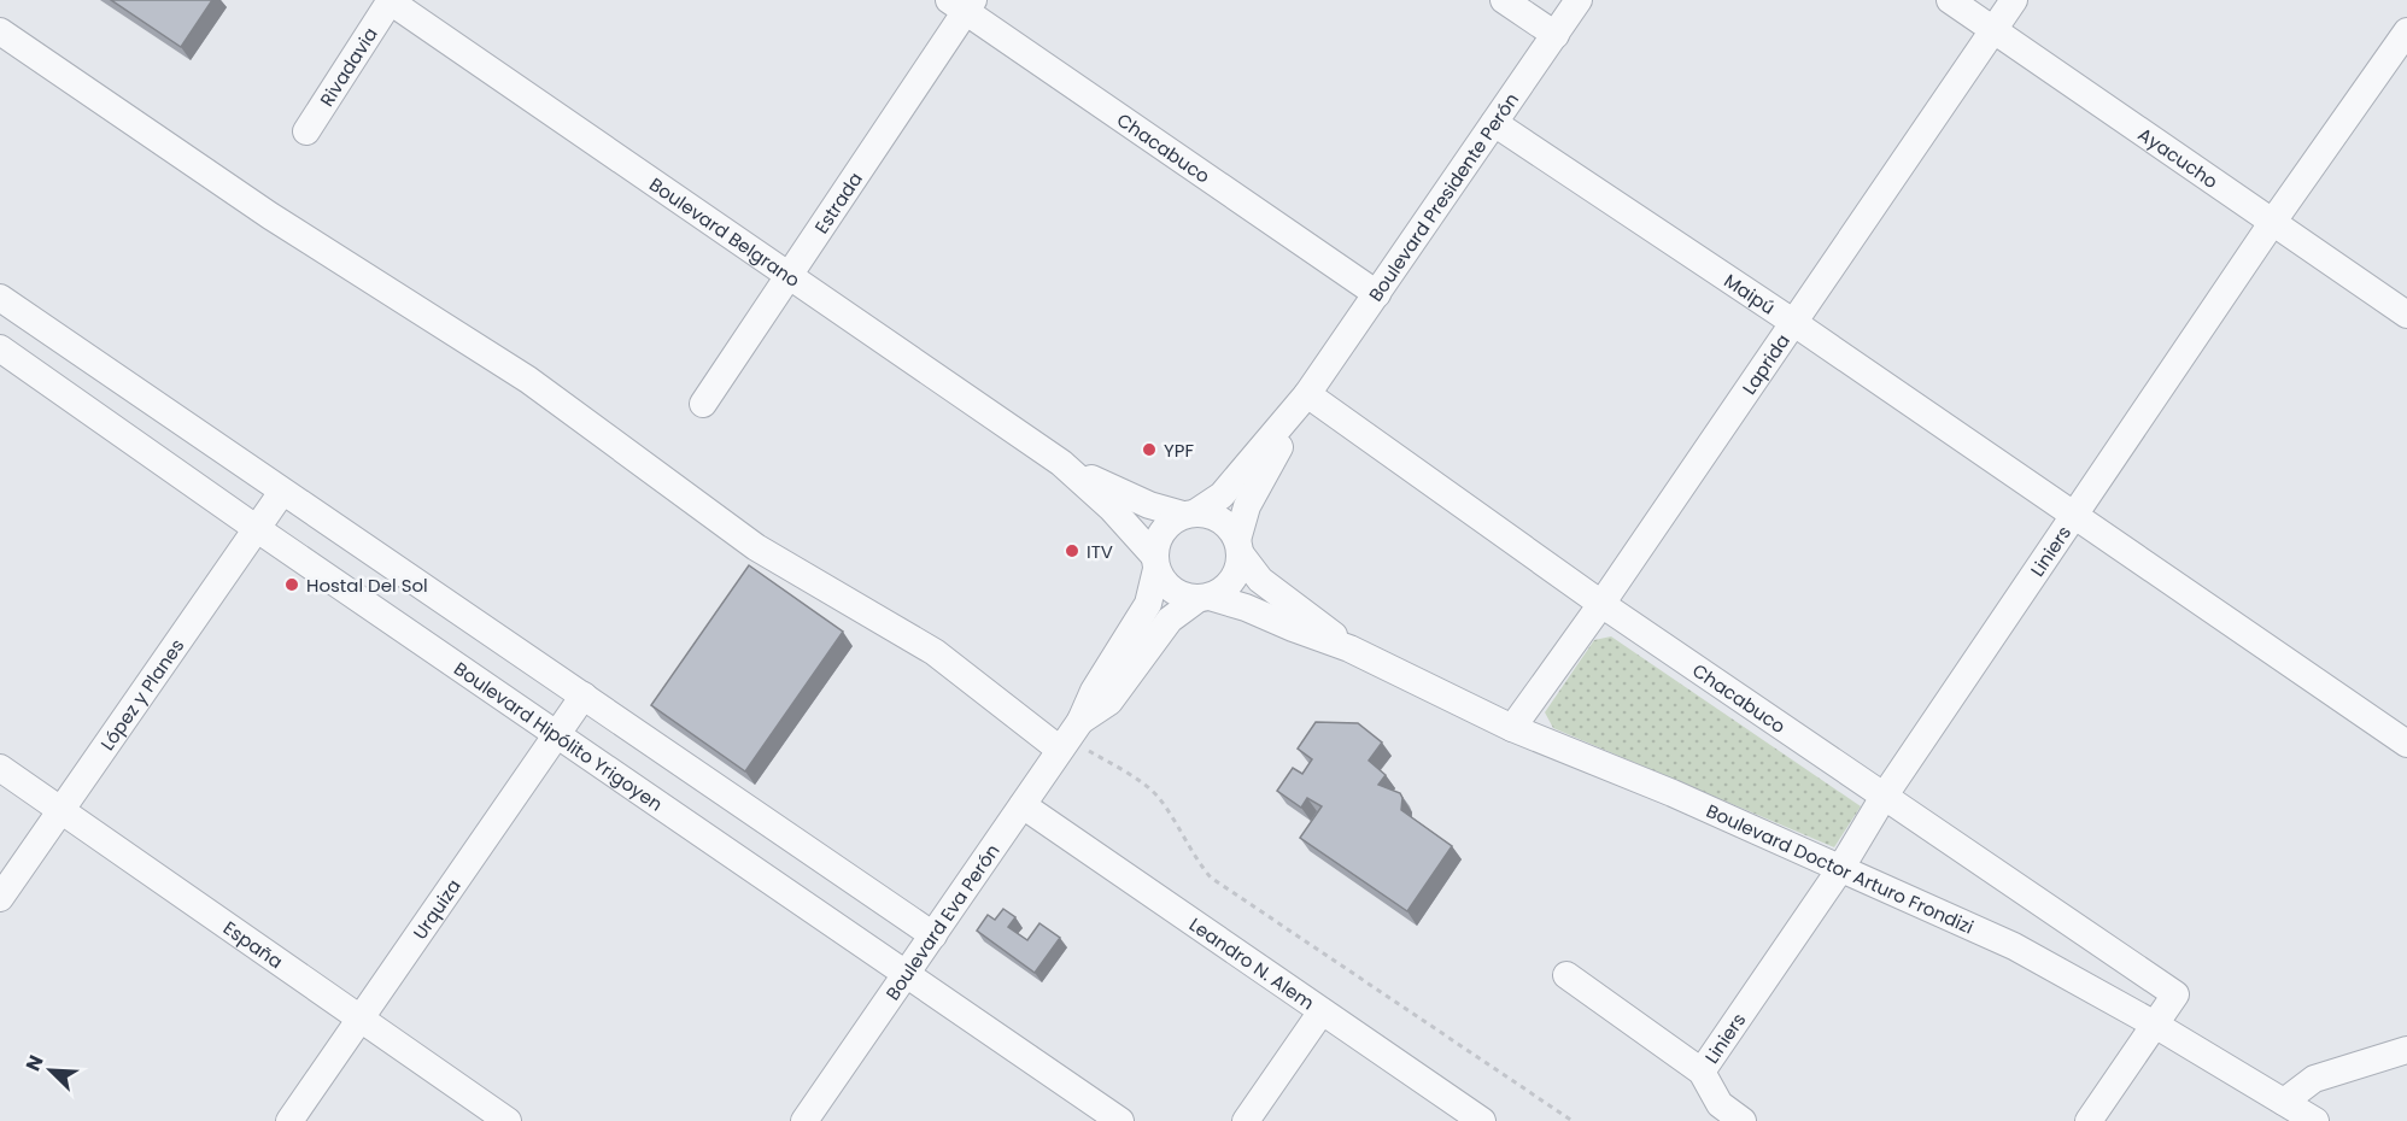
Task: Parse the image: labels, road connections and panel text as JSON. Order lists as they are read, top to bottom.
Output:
{
  "streets": {
    "street": [
      "Rivadavia",
      "Chacabuco",
      "Ayacucho",
      "Boulevard Presidente Perón",
      "Estrada",
      "Boulevard Belgrano",
      "Maipú",
      "Laprida",
      "Liniers",
      "López y Planes",
      "Boulevard Hipólito Yrigoyen",
      "Boulevard Doctor Arturo Frondizi",
      "Urquiza",
      "Boulevard Eva Perón",
      "España",
      "Leandro N. Alem"
    ]
  },
  "crossings": [
    ["Rivadavia", "Boulevard Belgrano"],
    ["Chacabuco", "Boulevard Presidente Perón"],
    ["Chacabuco", "Estrada"],
    ["Chacabuco", "Laprida"],
    ["Chacabuco", "Liniers"],
    ["Chacabuco", "Boulevard Doctor Arturo Frondizi"],
    ["Ayacucho", "Laprida"],
    ["Ayacucho", "Liniers"],
    ["Boulevard Presidente Perón", "Boulevard Belgrano"],
    ["Boulevard Presidente Perón", "Maipú"],
    ["Boulevard Presidente Perón", "Boulevard Doctor Arturo Frondizi"],
    ["Boulevard Presidente Perón", "Boulevard Eva Perón"],
    ["Estrada", "Boulevard Belgrano"],
    ["Boulevard Belgrano", "Boulevard Doctor Arturo Frondizi"],
    ["Maipú", "Laprida"],
    ["Maipú", "Liniers"],
    ["Laprida", "Boulevard Doctor Arturo Frondizi"],
    ["Liniers", "Boulevard Doctor Arturo Frondizi"],
    ["López y Planes", "Boulevard Hipólito Yrigoyen"],
    ["López y Planes", "España"],
    ["Boulevard Hipólito Yrigoyen", "Urquiza"],
    ["Boulevard Hipólito Yrigoyen", "Boulevard Eva Perón"],
    ["Urquiza", "España"],
    ["Boulevard Eva Perón", "Leandro N. Alem"]
  ],
  "places": ["YPF", "ITV", "Hostal Del Sol"],
  "north": "top left"
}
